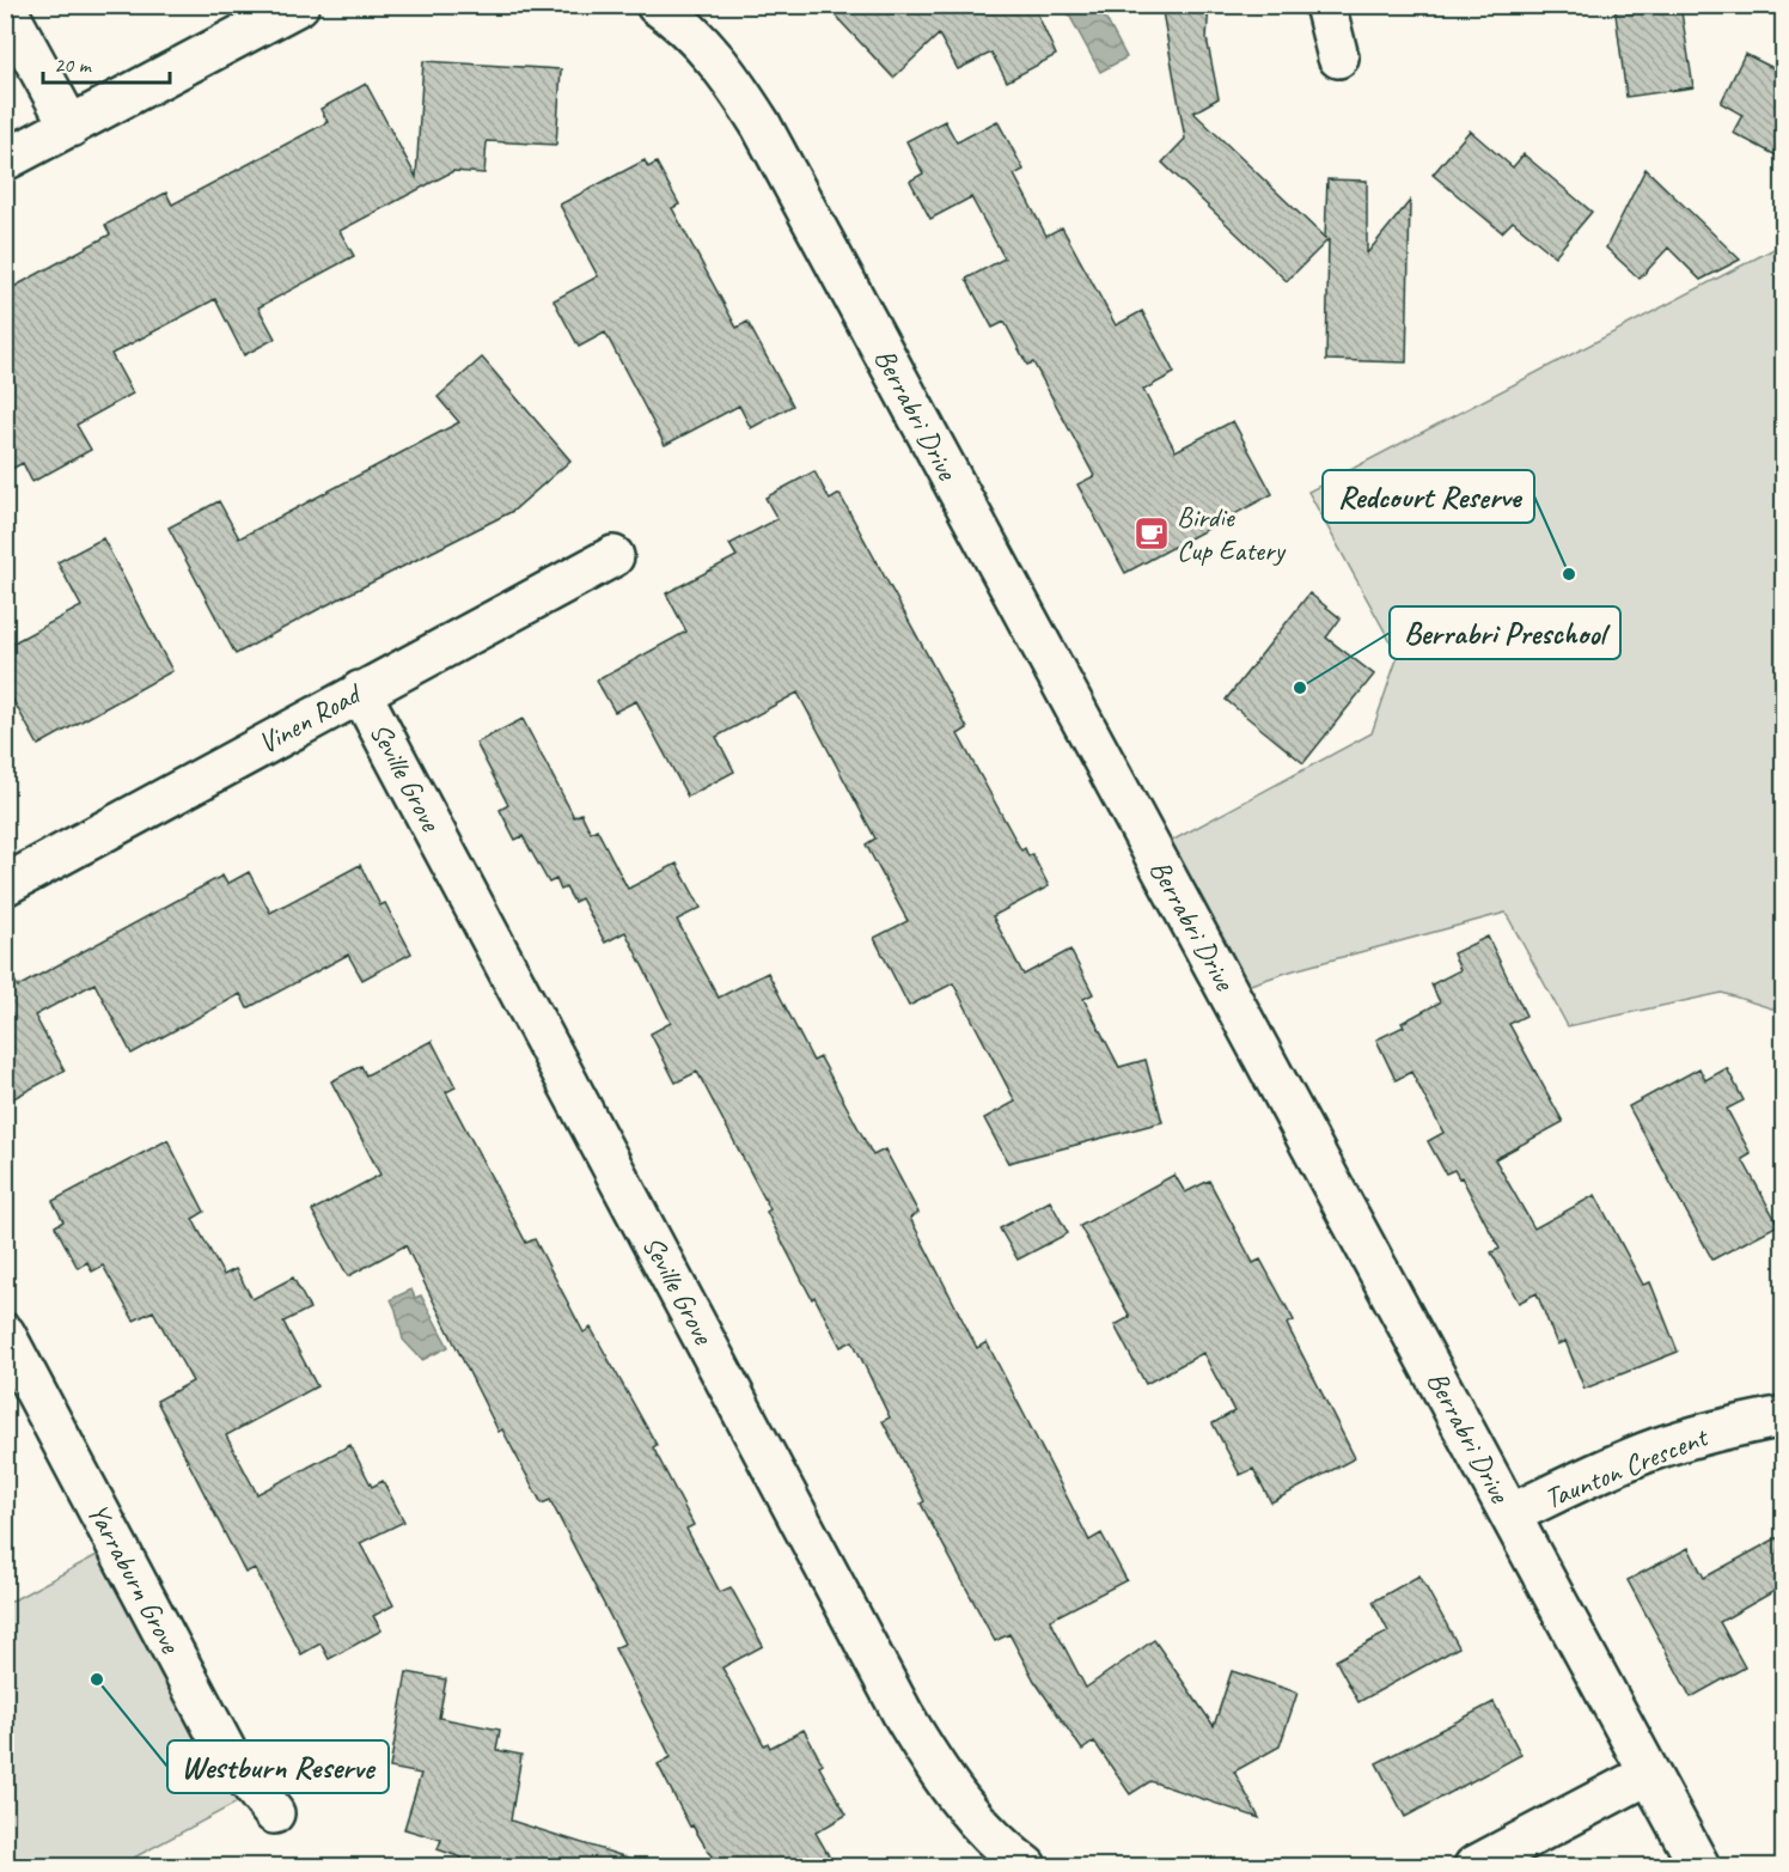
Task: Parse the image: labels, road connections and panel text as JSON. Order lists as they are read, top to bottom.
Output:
{
  "streets": {
    "street": [
      "Berrabri Drive",
      "Vinen Road",
      "Seville Grove",
      "Taunton Crescent",
      "Yarraburn Grove"
    ]
  },
  "crossings": [
    ["Berrabri Drive", "Taunton Crescent"],
    ["Vinen Road", "Seville Grove"]
  ],
  "places": {
    "cafe": ["Birdie Cup Eatery"],
    "other": ["Redcourt Reserve", "Berrabri Preschool", "Westburn Reserve"]
  },
  "scale_bar": "20 m"
}
